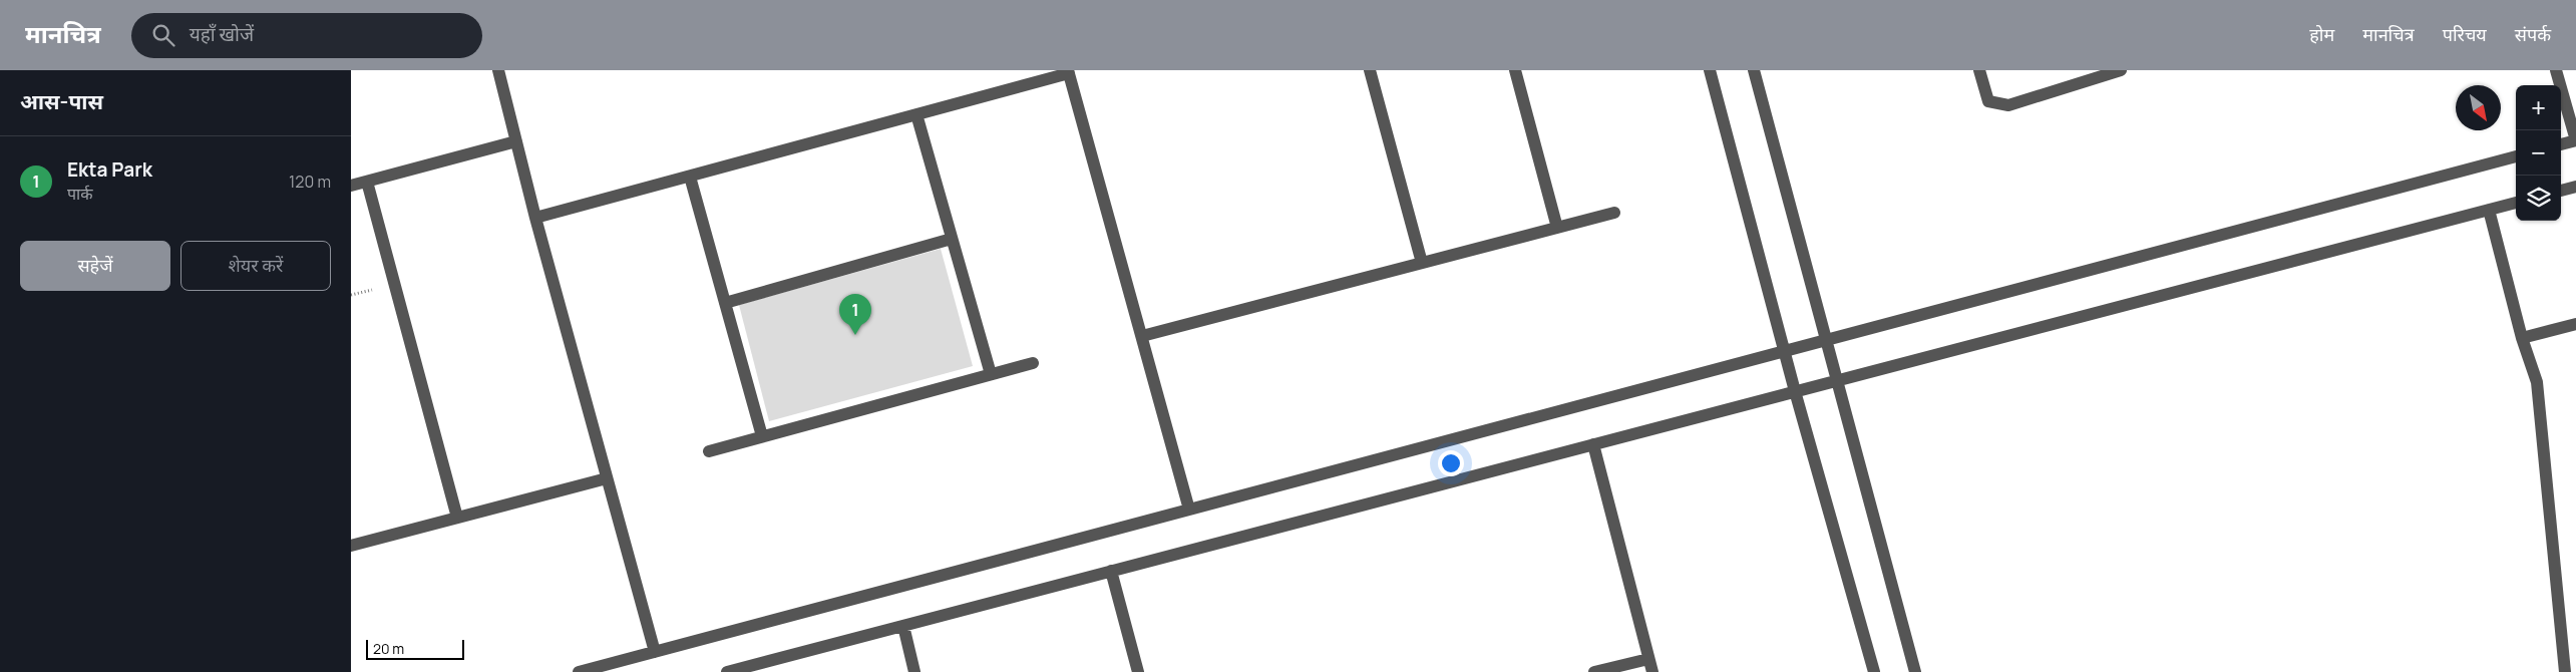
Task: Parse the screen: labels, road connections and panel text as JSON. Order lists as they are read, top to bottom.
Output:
{
  "scale_bar": "20 m",
  "north": "bottom right",
  "page": {
    "header": "मानचित्र",
    "search": "यहाँ खोजें",
    "nav": [
      "होम",
      "मानचित्र",
      "परिचय",
      "संपर्क"
    ],
    "heading": "आस-पास",
    "map_buttons": ["+", "−"],
    "list": [
      {
        "mark": "1",
        "name": "Ekta Park",
        "note": "पार्क",
        "value": "120 m"
      }
    ],
    "buttons": ["सहेजें", "शेयर करें"],
    "pins": "1",
    "scale": "20 m"
  }
}
